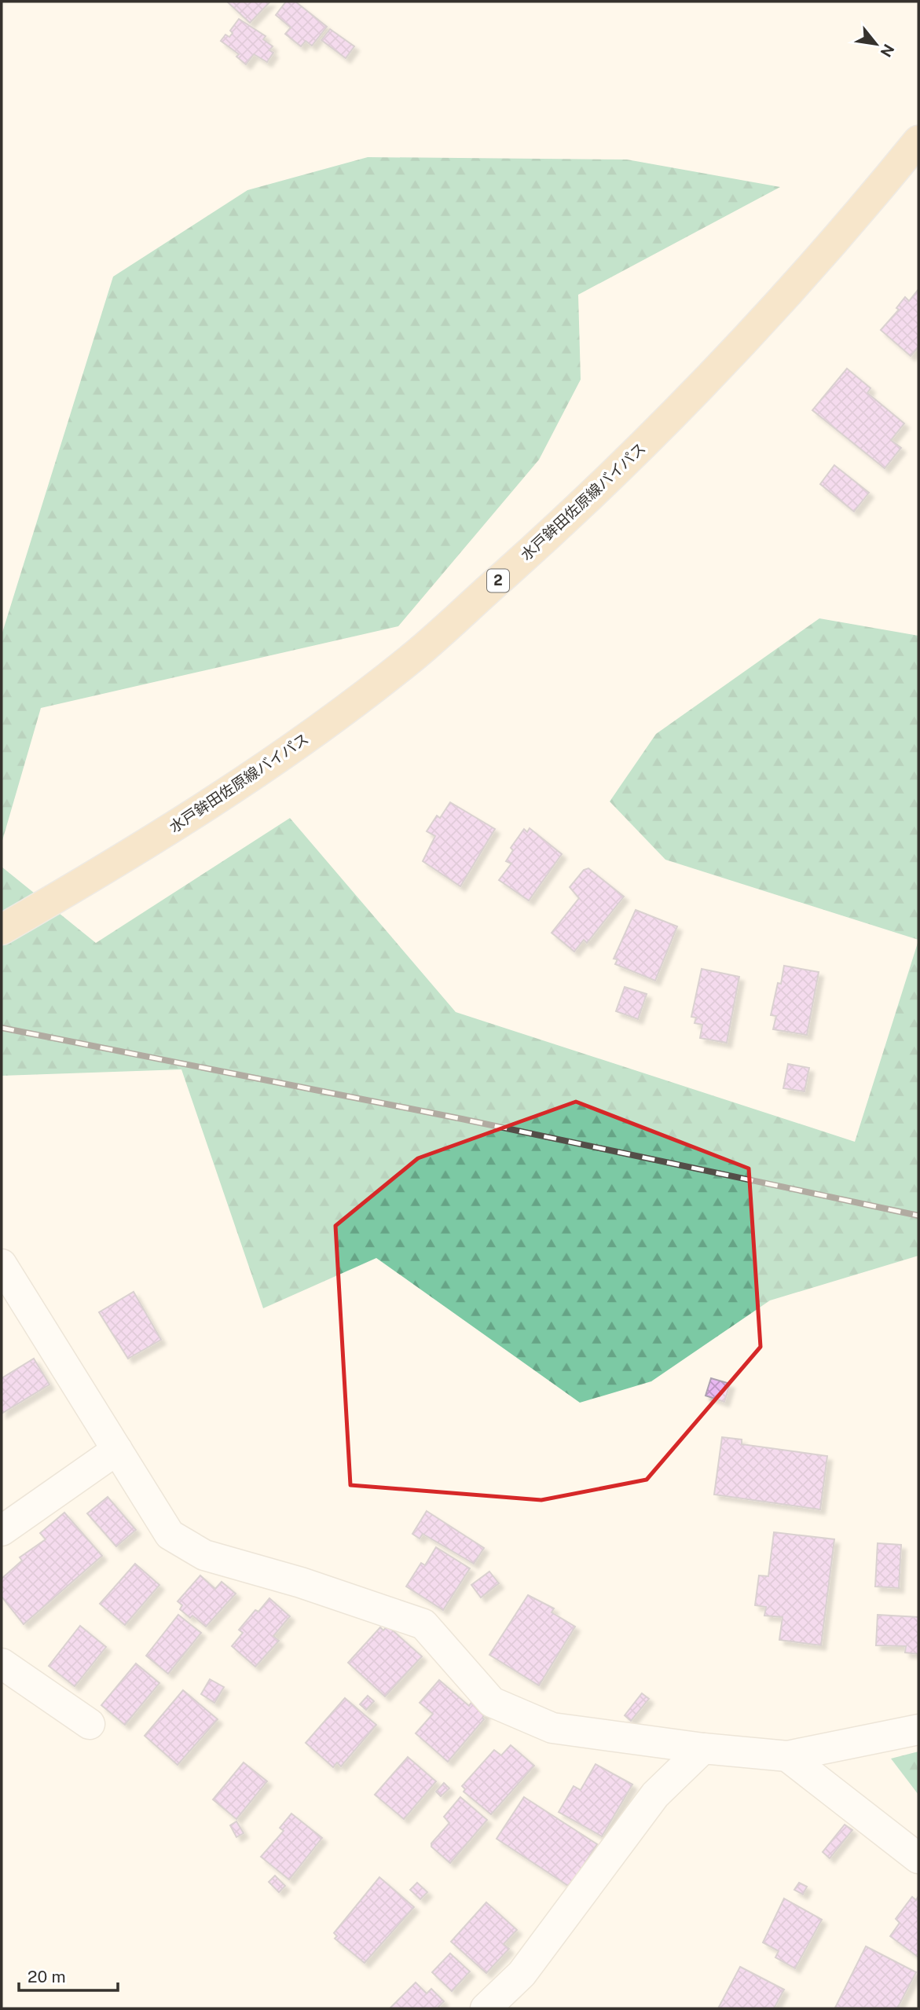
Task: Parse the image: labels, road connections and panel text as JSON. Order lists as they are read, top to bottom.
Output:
{
  "streets": {
    "main road": ["水戸鉾田佐原線バイパス", "2"]
  },
  "scale_bar": "20 m",
  "north": "bottom right"
}
